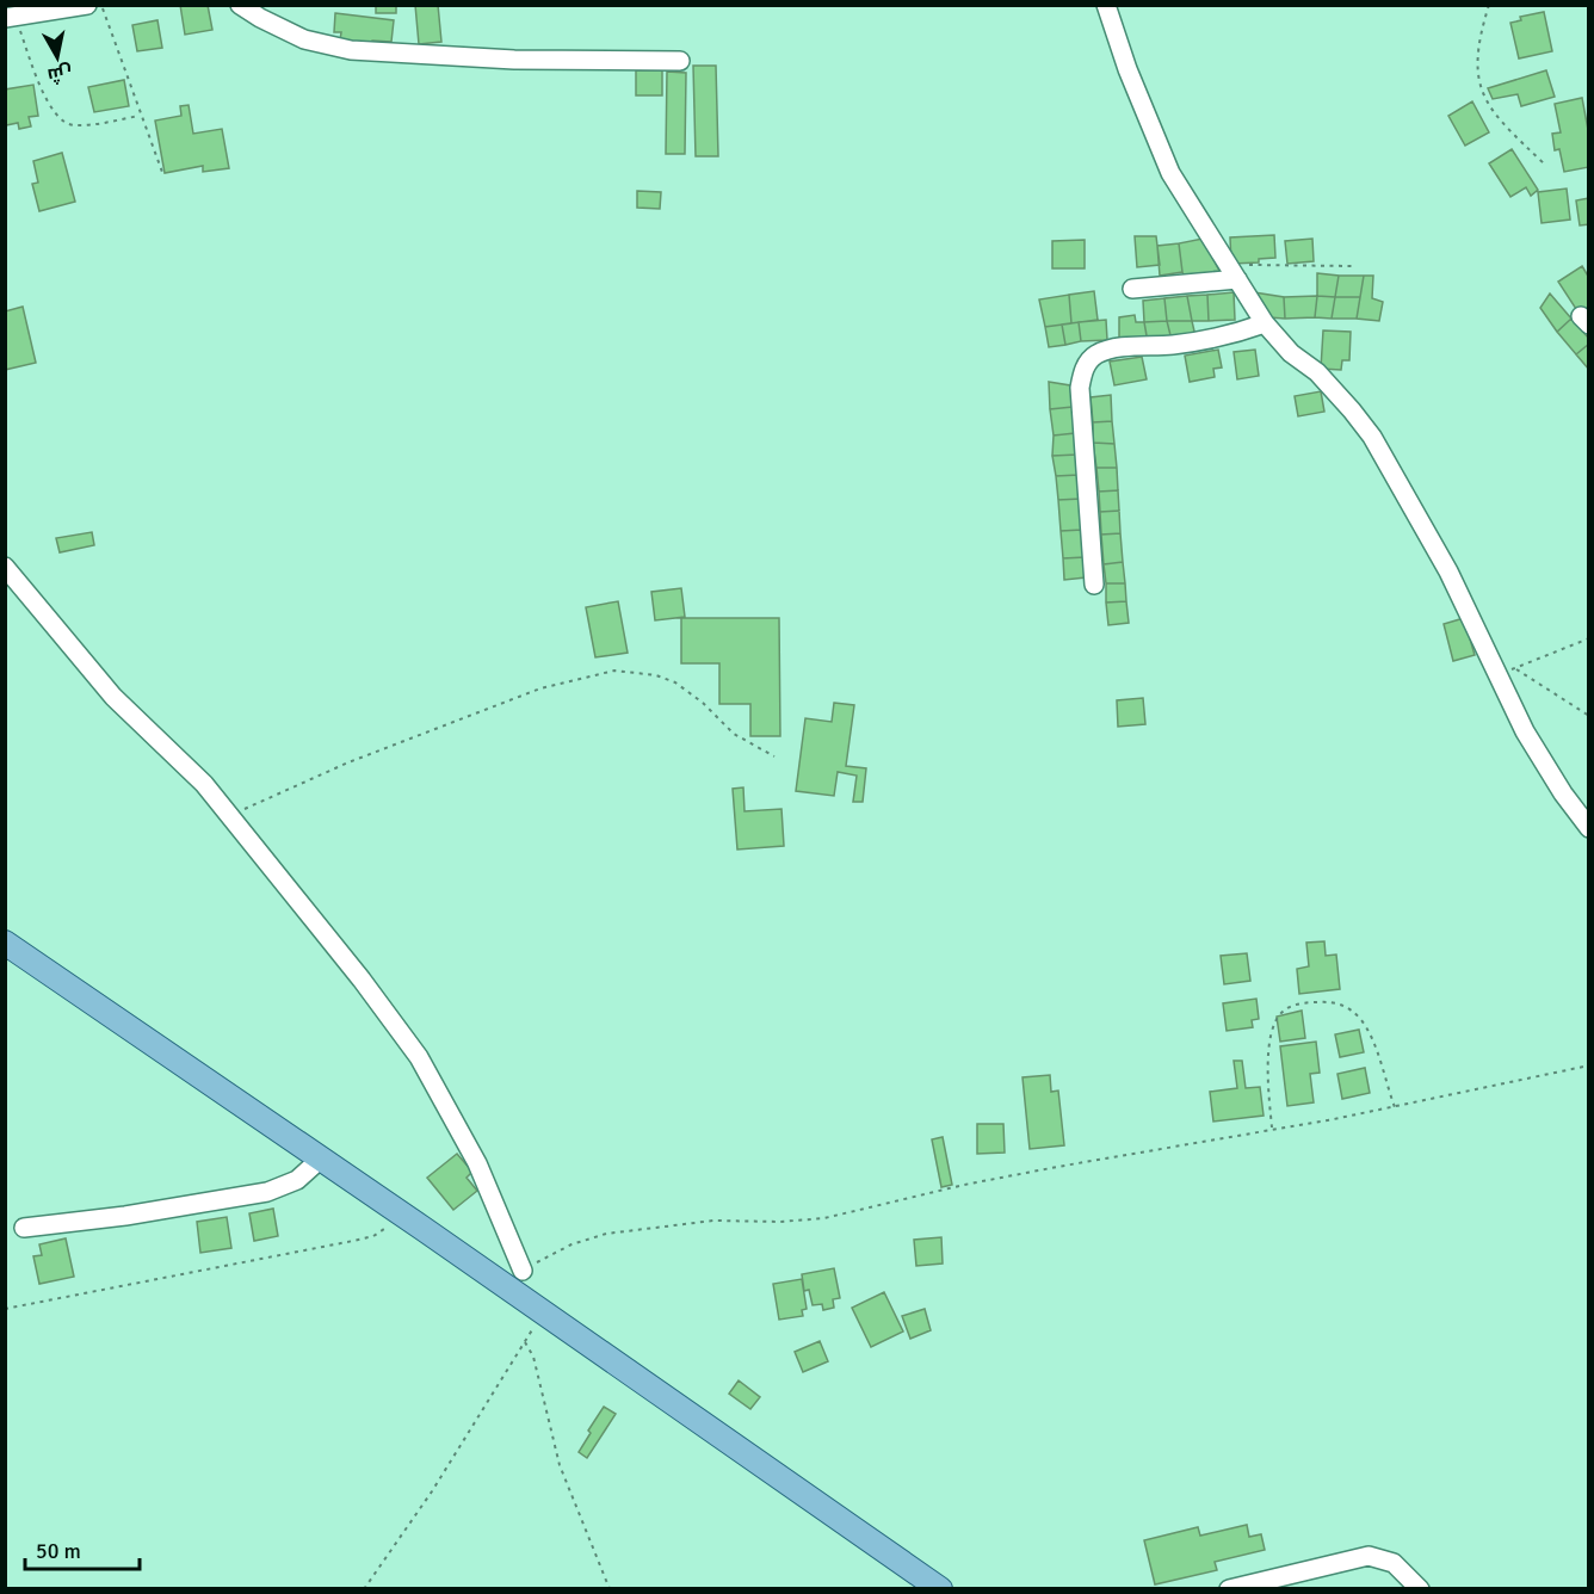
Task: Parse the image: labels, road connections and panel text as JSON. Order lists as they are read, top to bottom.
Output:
{
  "scale_bar": "50 m",
  "north": "bottom"
}
